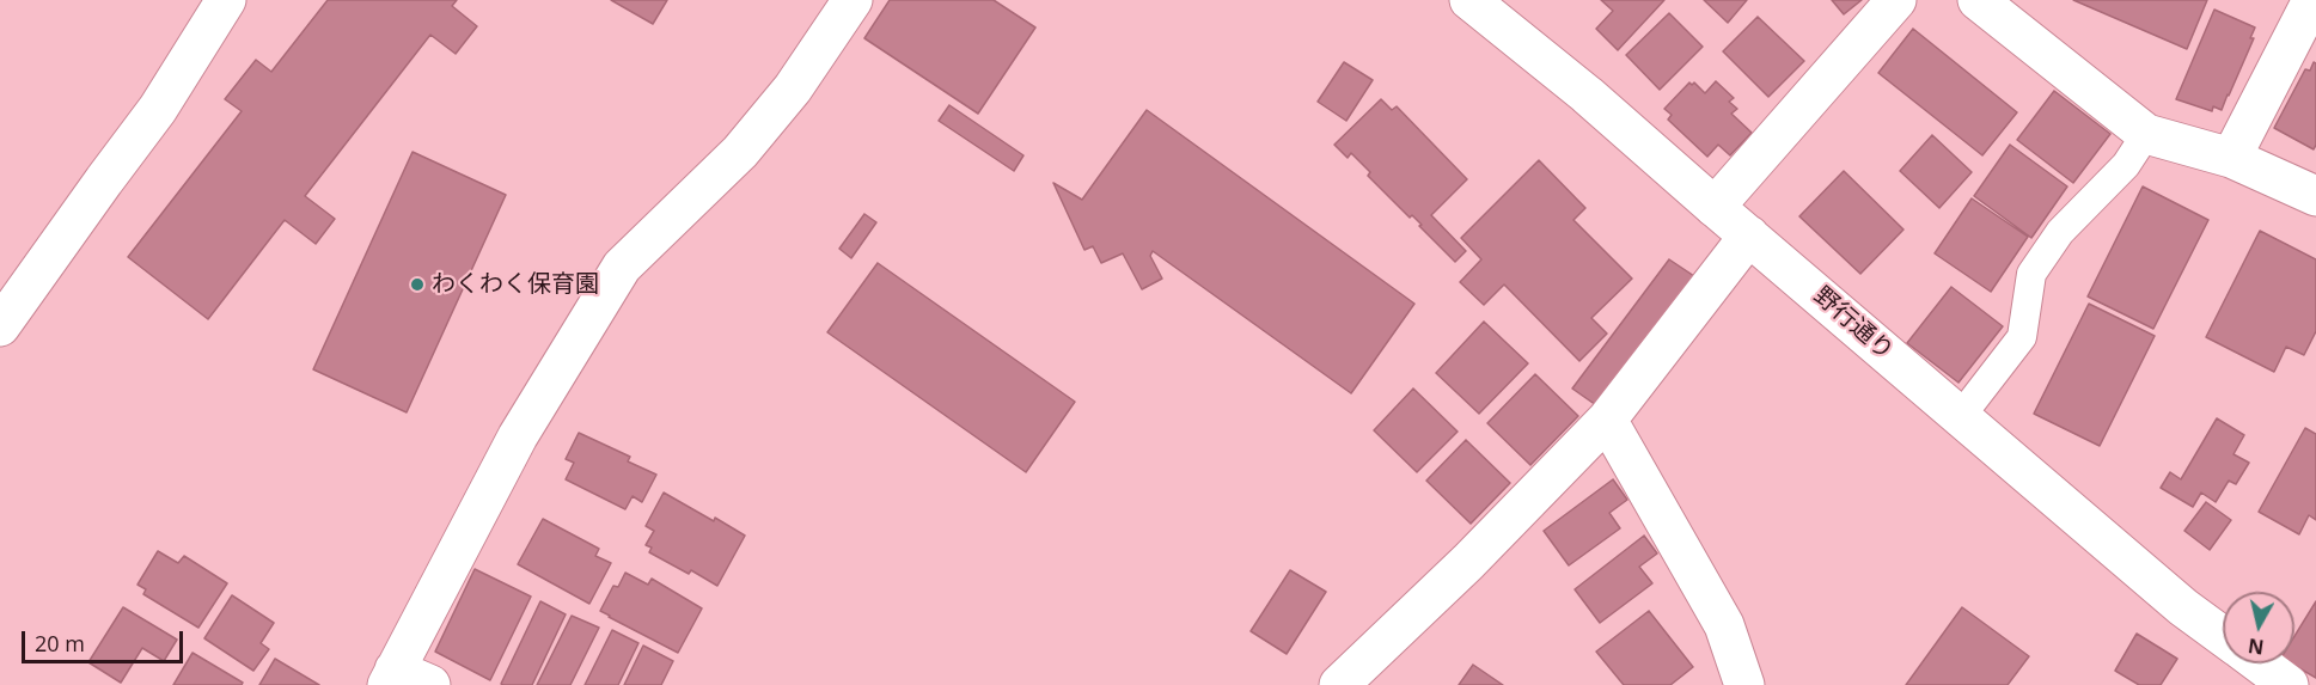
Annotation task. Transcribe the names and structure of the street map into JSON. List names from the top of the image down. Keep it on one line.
{"streets":{"street":["野行通り"]},"places":["わくわく保育園"],"scale_bar":"20 m","north":"bottom"}
